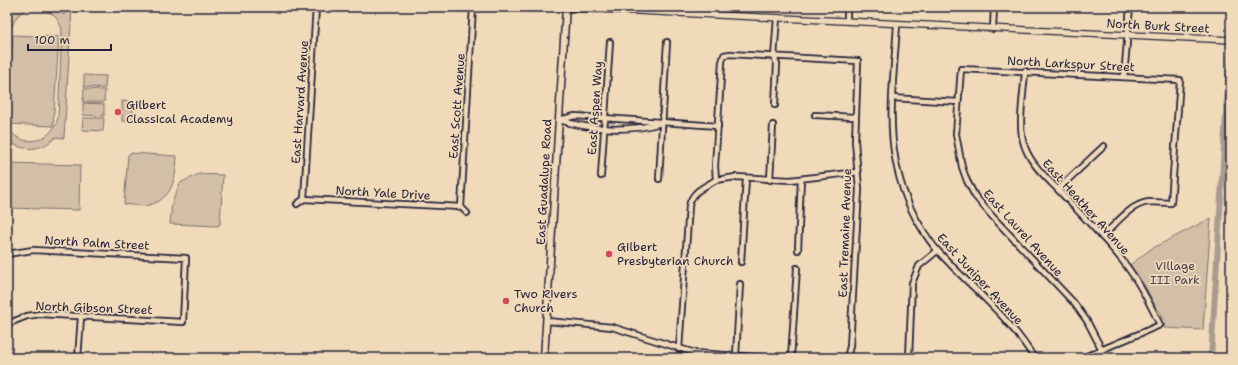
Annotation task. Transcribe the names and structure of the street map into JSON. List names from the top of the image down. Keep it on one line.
{"streets":{"main road":["East Guadalupe Road"],"street":["North Burk Street","North Larkspur Street","East Harvard Avenue","East Scott Avenue","East Aspen Way","North Yale Drive","East Heather Avenue","East Tremaine Avenue","East Laurel Avenue","North Palm Street","East Juniper Avenue","North Gibson Street"]},"crossings":[["North Burk Street","East Guadalupe Road"],["North Burk Street","East Juniper Avenue"],["North Larkspur Street","East Heather Avenue"],["North Larkspur Street","East Laurel Avenue"],["East Harvard Avenue","North Yale Drive"],["East Scott Avenue","North Yale Drive"],["East Heather Avenue","East Laurel Avenue"],["North Palm Street","North Gibson Street"]],"parks":["Village III Park"],"places":["Gilbert Classical Academy","Gilbert Presbyterian Church","Two Rivers Church"],"scale_bar":"100 m"}
